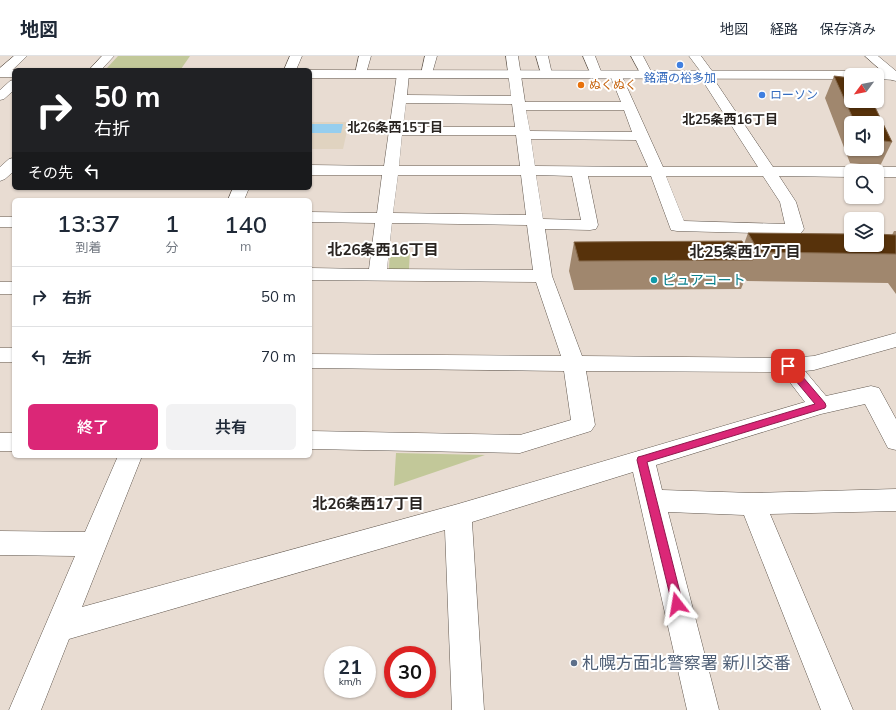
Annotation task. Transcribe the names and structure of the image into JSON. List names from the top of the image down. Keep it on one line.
{"districts":["北25条西16丁目","北26条西15丁目","北26条西16丁目","北25条西17丁目","北26条西17丁目"],"places":["銘酒の裕多加","ぬくぬく","ローソン","ピュアコート","札幌方面北警察署 新川交番"],"north":"bottom left","page":{"header":"地図","nav":["地図","経路","保存済み"],"turn":["50 m","右折"],"then":"その先","eta":["13:37","到着","1","分","140","m"],"list":[{"name":"右折","value":"50 m"},{"name":"左折","value":"70 m"}],"buttons":["終了","共有"],"speed":"21 km/h","limit":"30"}}
